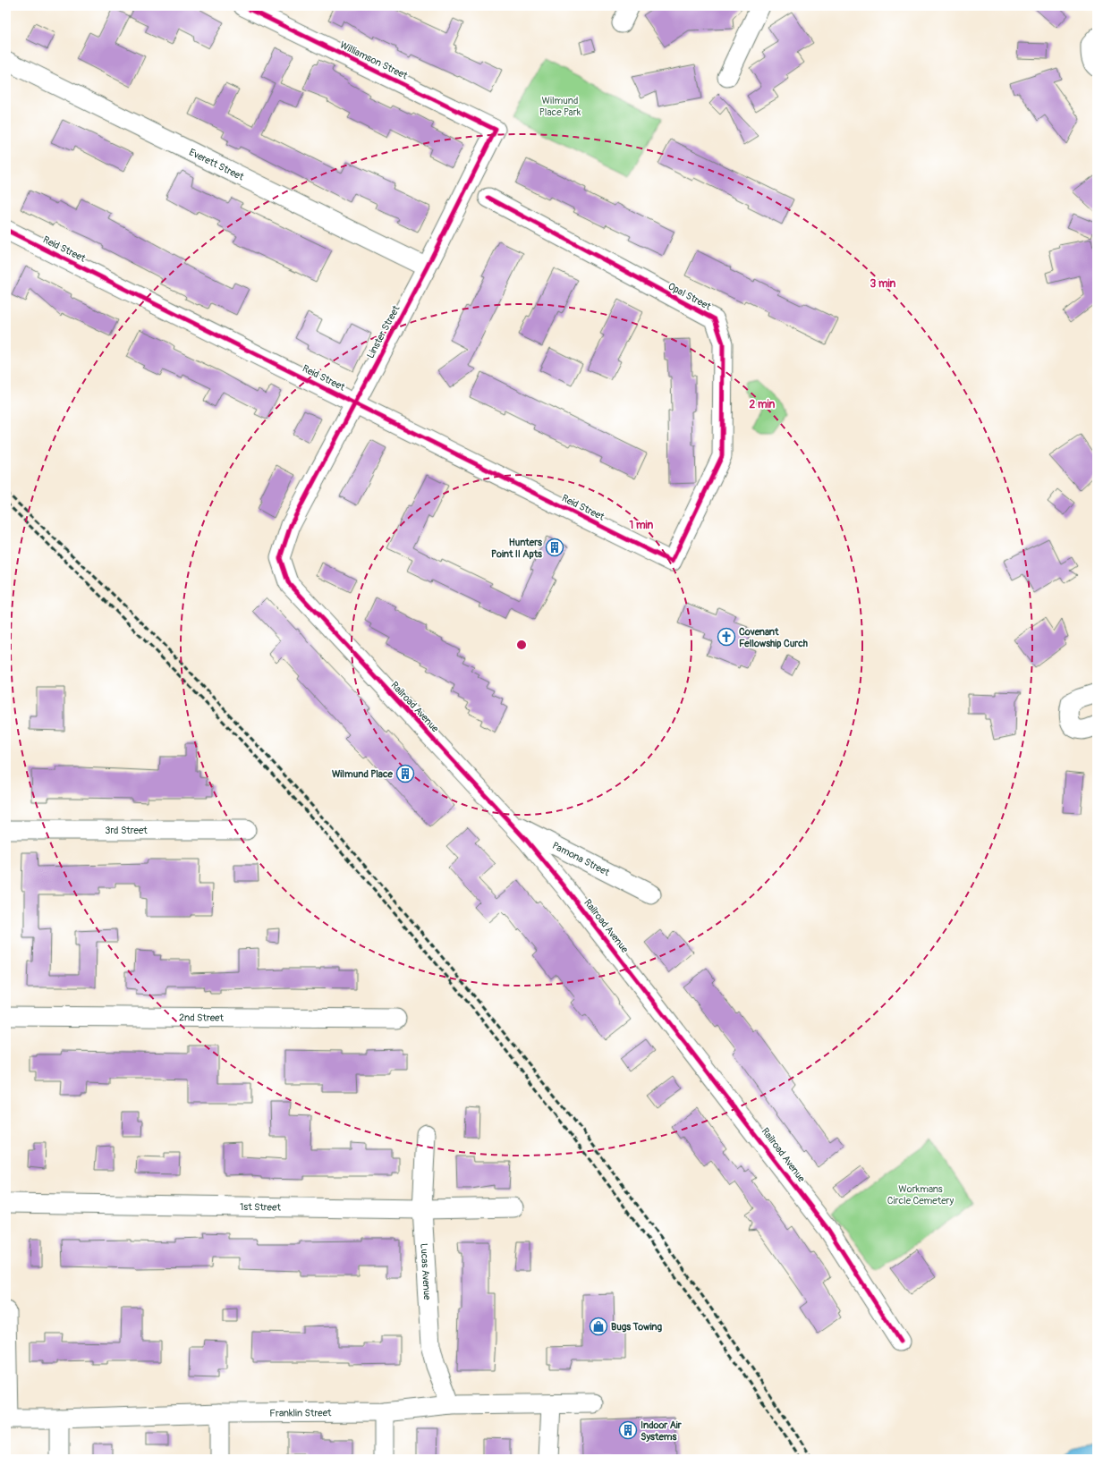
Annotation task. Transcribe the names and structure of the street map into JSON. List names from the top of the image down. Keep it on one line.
{"streets":{"street":["Williamson Street","Everett Street","Reid Street","Opal Street","Linster Street","Railroad Avenue","3rd Street","Pamona Street","2nd Street","1st Street","Lucas Avenue","Franklin Street"]},"crossings":[["Williamson Street","Linster Street"],["Everett Street","Linster Street"],["Reid Street","Opal Street"],["Reid Street","Linster Street"],["Linster Street","Railroad Avenue"],["Railroad Avenue","Pamona Street"],["1st Street","Lucas Avenue"],["Lucas Avenue","Franklin Street"]],"parks":["Wilmund Place Park","Workmans Circle Cemetery"],"places":{"building":["Hunters Point II Apts","Wilmund Place","Indoor Air Systems"],"church":["Covenant Fellowship Curch"],"shop":["Bugs Towing"]},"rings":["3 min","2 min","1 min"]}
